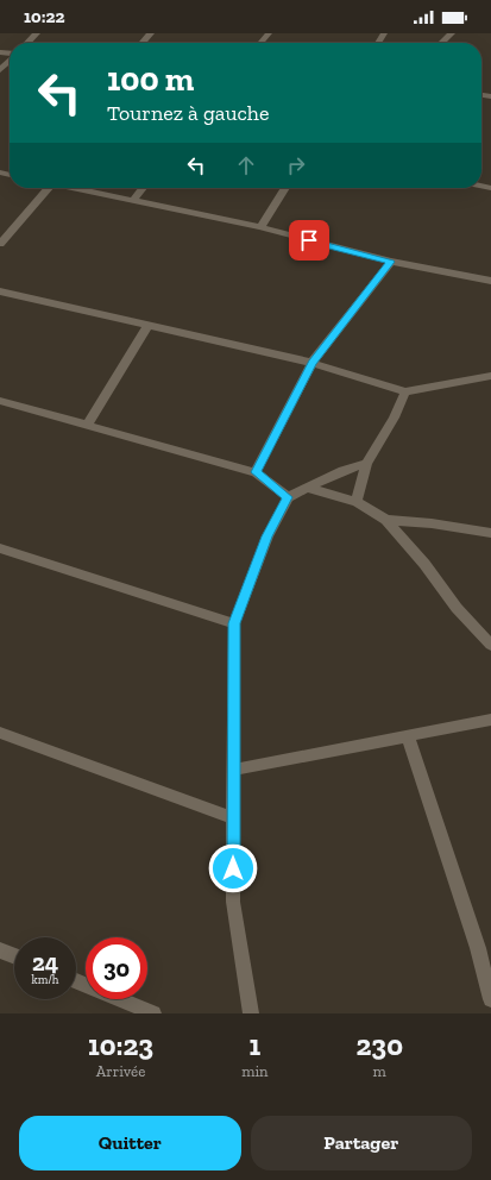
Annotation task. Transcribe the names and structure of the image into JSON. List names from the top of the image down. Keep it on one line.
{"page":{"status":"10:22","turn":["100 m","Tournez à gauche"],"speed":"24 km/h","limit":"30","eta":["10:23","Arrivée","1","min","230","m"],"buttons":["Quitter","Partager"]}}
